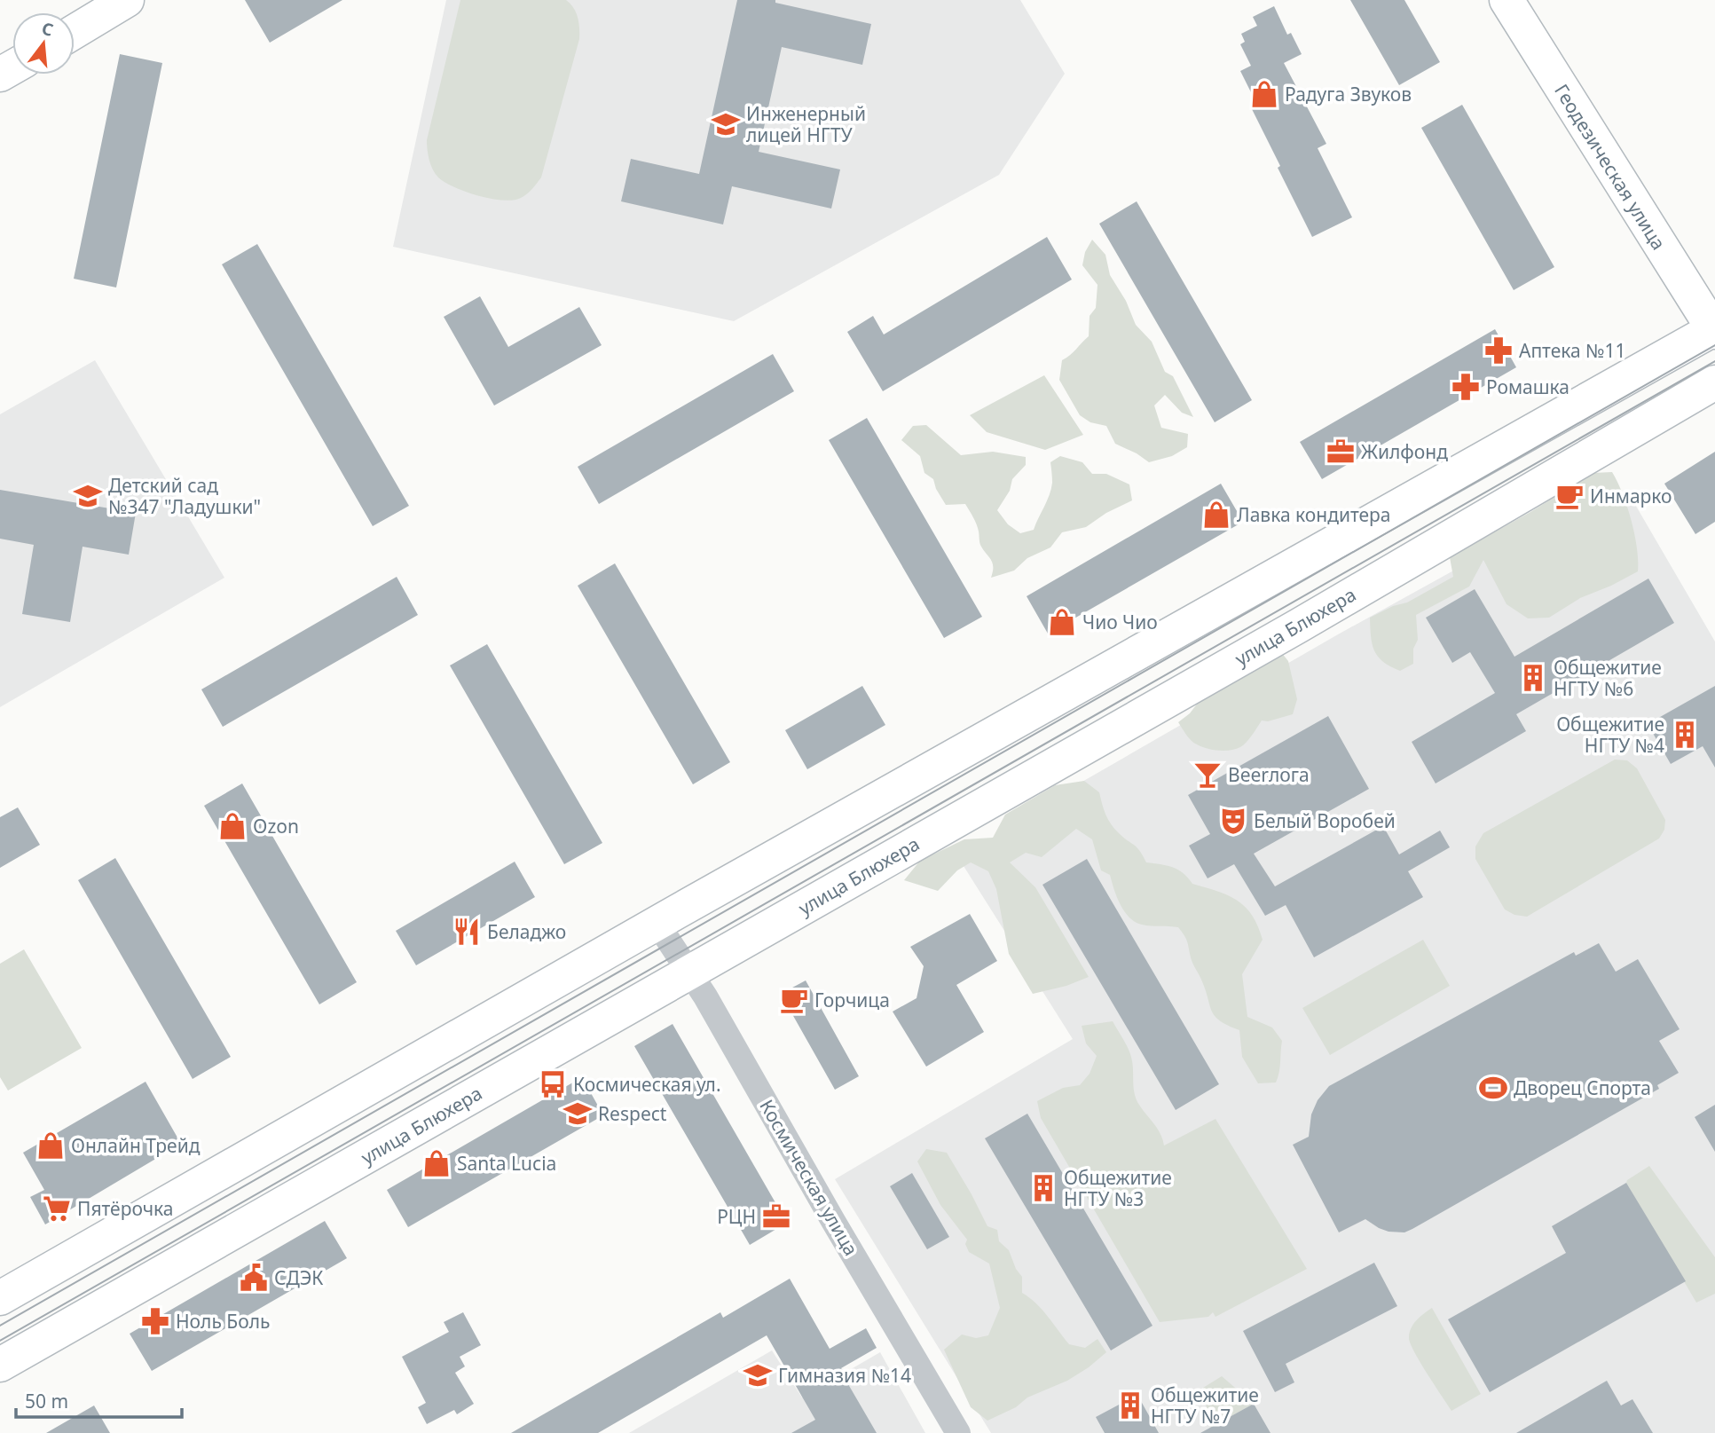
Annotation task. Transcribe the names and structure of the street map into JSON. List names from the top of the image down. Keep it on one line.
{"streets":{"street":["Геодезическая улица","улица Блюхера","Космическая улица"]},"crossings":[["улица Блюхера","Космическая улица"]],"places":{"shop":["Радуга Звуков","Лавка кондитера","Чио Чио","Ozon","Онлайн Трейд","Santa Lucia"],"school or university":["Инженерный лицей НГТУ","Детский сад №347 \"Ладушки\"","Respect","Гимназия №14"],"pharmacy":["Аптека №11","Ромашка","Ноль Боль"],"office":["Жилфонд","РЦН"],"cafe":["Инмарко","Горчица"],"building":["Общежитие НГТУ №6","Общежитие НГТУ №4","Общежитие НГТУ №3","Общежитие НГТУ №7"],"bar":["Beerлога"],"theatre":["Белый Воробей"],"restaurant":["Беладжо"],"bus stop":["Космическая ул."],"sports":["Дворец Спорта"],"supermarket":["Пятёрочка"],"public building":["СДЭК"]},"scale_bar":"50 m","north":"top"}
